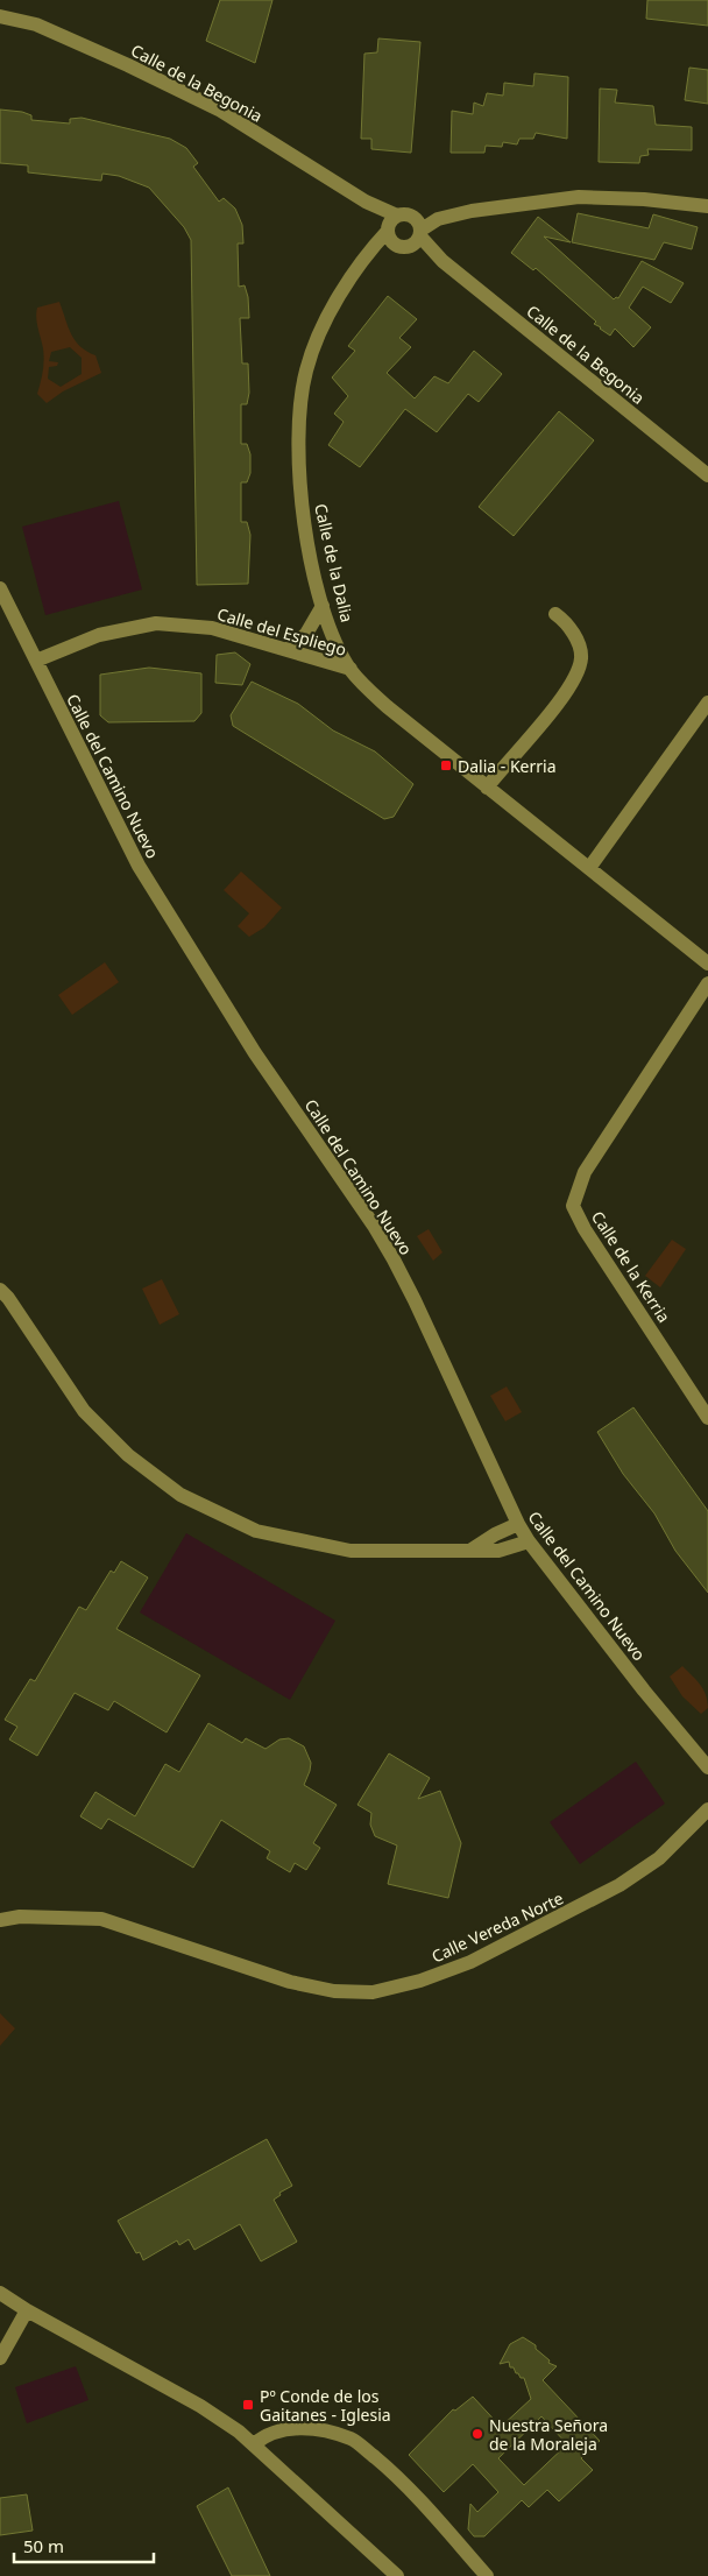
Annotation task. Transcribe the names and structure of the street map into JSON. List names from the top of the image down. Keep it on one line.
{"streets":{"street":["Calle de la Begonia","Calle de la Dalia","Calle del Espliego","Calle del Camino Nuevo","Calle de la Kerria","Calle Vereda Norte"]},"crossings":[["Calle de la Begonia","Calle de la Dalia"],["Calle de la Dalia","Calle del Espliego"],["Calle del Espliego","Calle del Camino Nuevo"]],"places":{"transit":["Dalia - Kerria","Pº Conde de los Gaitanes - Iglesia"],"other":["Nuestra Señora de la Moraleja"]},"scale_bar":"50 m"}
